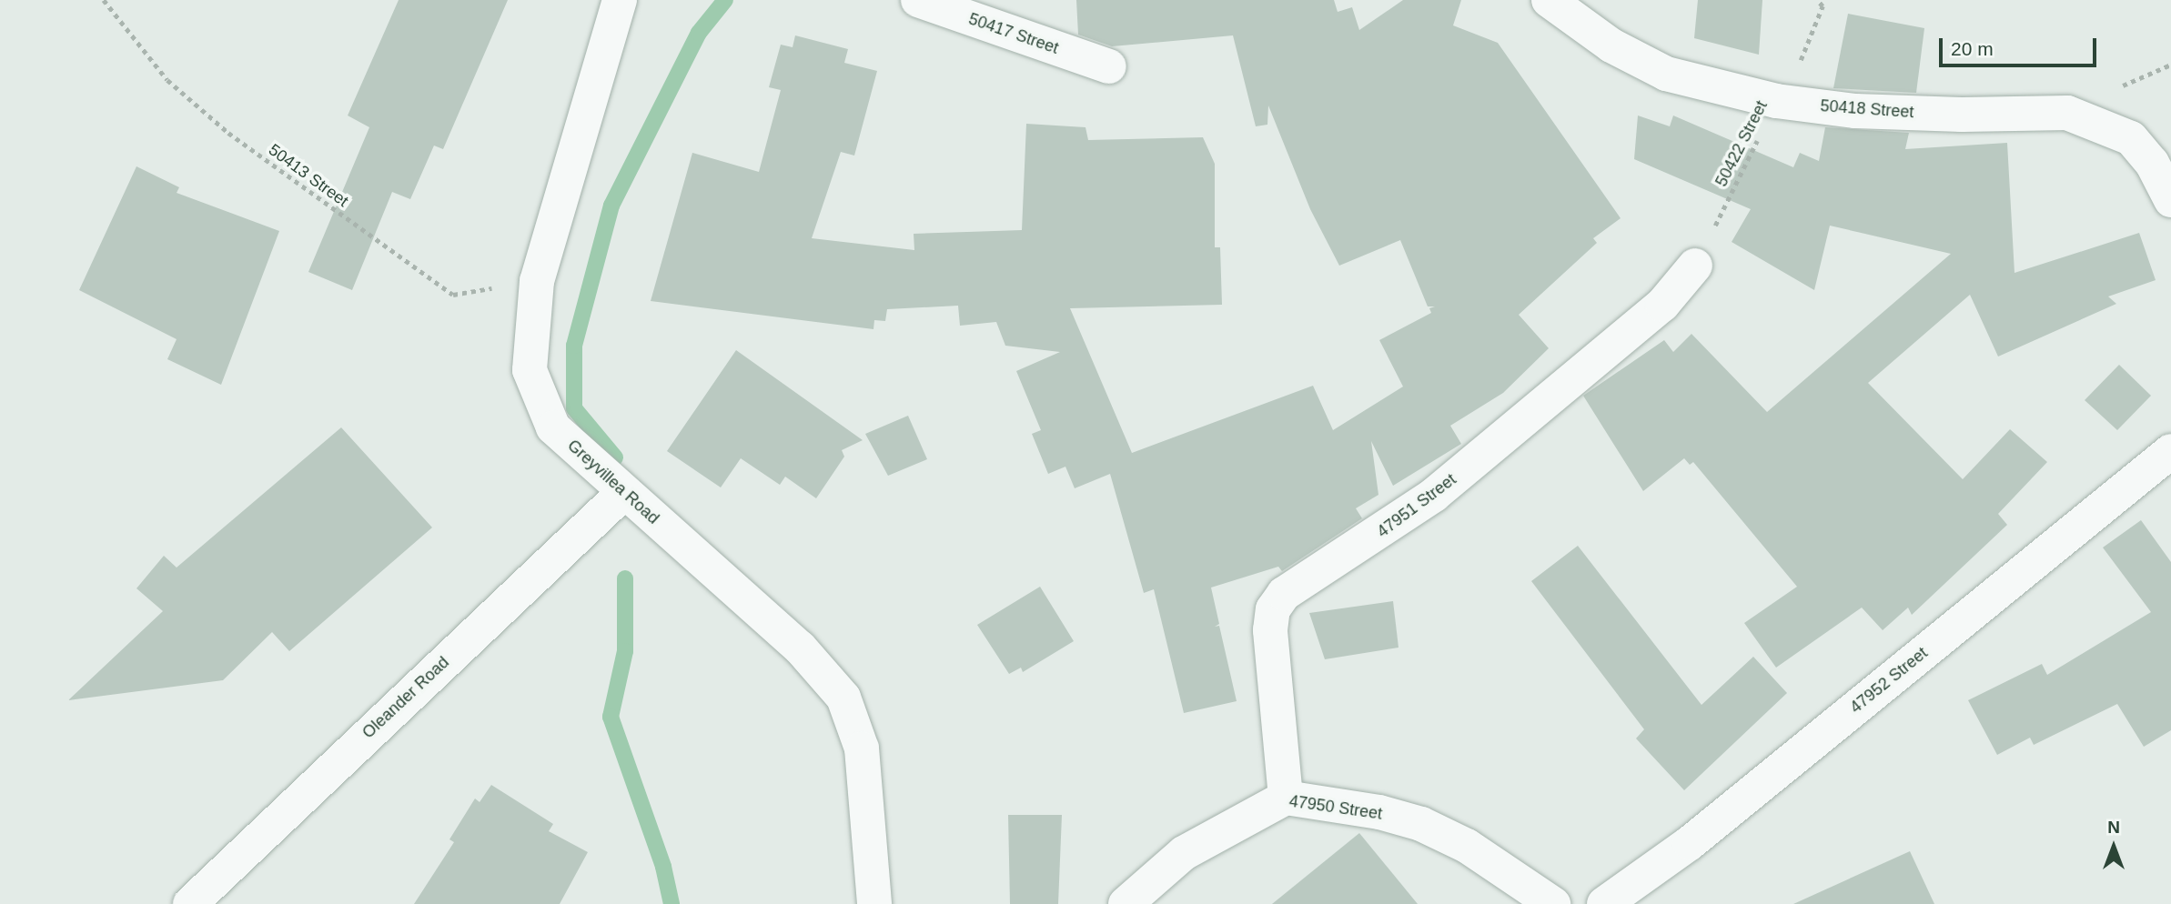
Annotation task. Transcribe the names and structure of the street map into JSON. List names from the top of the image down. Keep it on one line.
{"streets":{"street":["50417 Street","50418 Street","Greyvillea Road","47951 Street","47952 Street","Oleander Road","47950 Street"],"path":["50422 Street","50413 Street"]},"crossings":[["50418 Street","50422 Street"],["50422 Street","47951 Street"],["50413 Street","Greyvillea Road"],["Greyvillea Road","Oleander Road"],["47951 Street","47950 Street"]],"scale_bar":"20 m","north":"top"}
